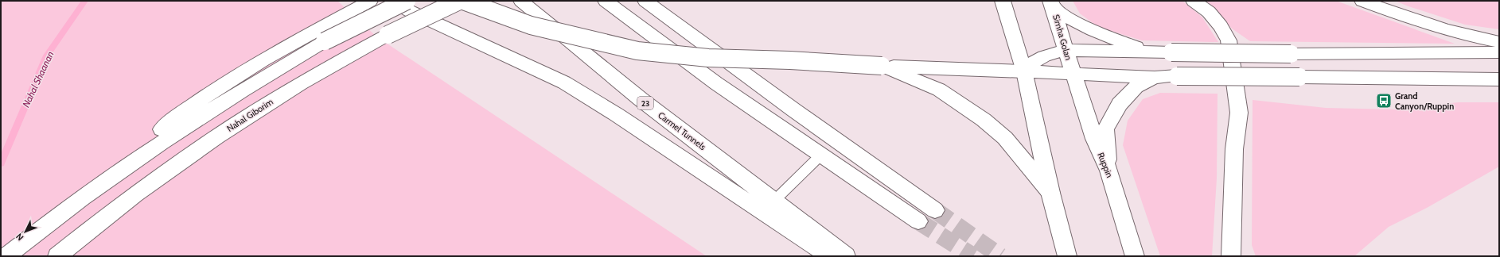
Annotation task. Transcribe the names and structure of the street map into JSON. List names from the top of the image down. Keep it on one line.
{"streets":{"main road":["Simha Golan","23","Nahal Giborim","Carmel Tunnels","Ruppin"]},"crossings":[["Simha Golan","Ruppin"]],"water":["Nahal Shaanan"],"places":{"bus stop":["Grand Canyon/Ruppin"]},"north":"bottom left"}
